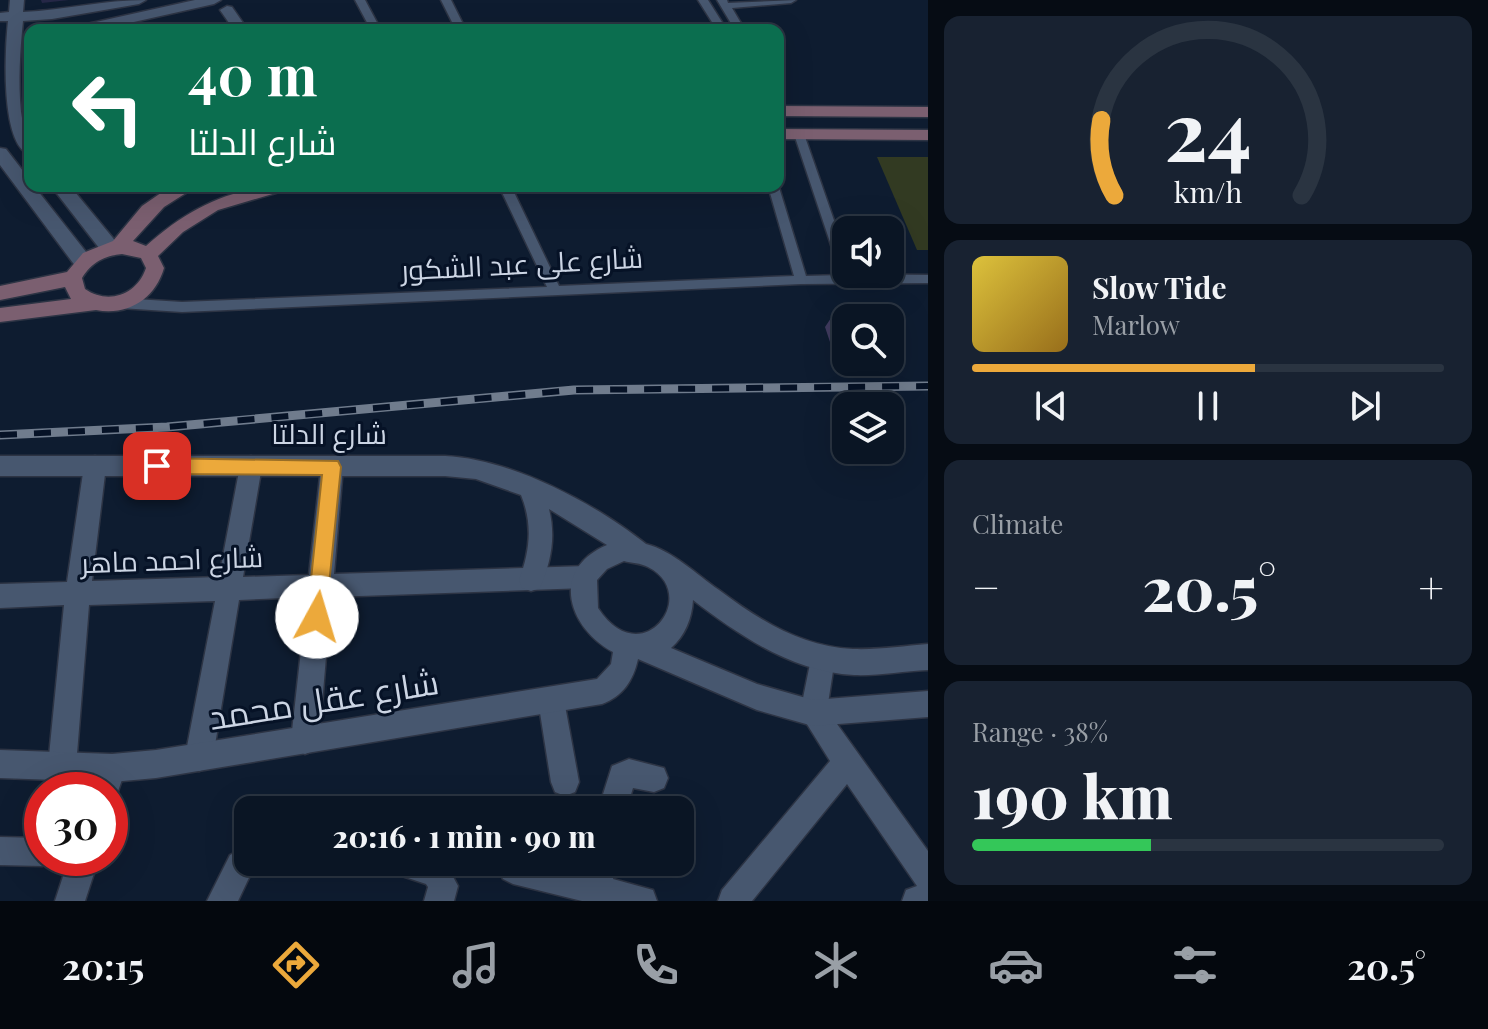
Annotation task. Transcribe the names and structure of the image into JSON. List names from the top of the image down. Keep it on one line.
{"streets":{"street":["شارع الدلتا","شارع احمد ماهر","شارع عقل محمد"],"lane":["شارع على عبد الشكور"]},"crossings":[["شارع الدلتا","شارع احمد ماهر"],["شارع الدلتا","شارع عقل محمد"],["شارع احمد ماهر","شارع عقل محمد"]],"page":{"turn":["40 m","شارع الدلتا"],"song":["Slow Tide","Marlow"],"tile":["Climate",["Range · 38%","190 km"]],"heat":["−","20.5°","+"],"limit":"30","trip":"20:16 · 1 min · 90 m","tabs":["20:15","20.5°"],"gauge":["24","km/h"]}}
